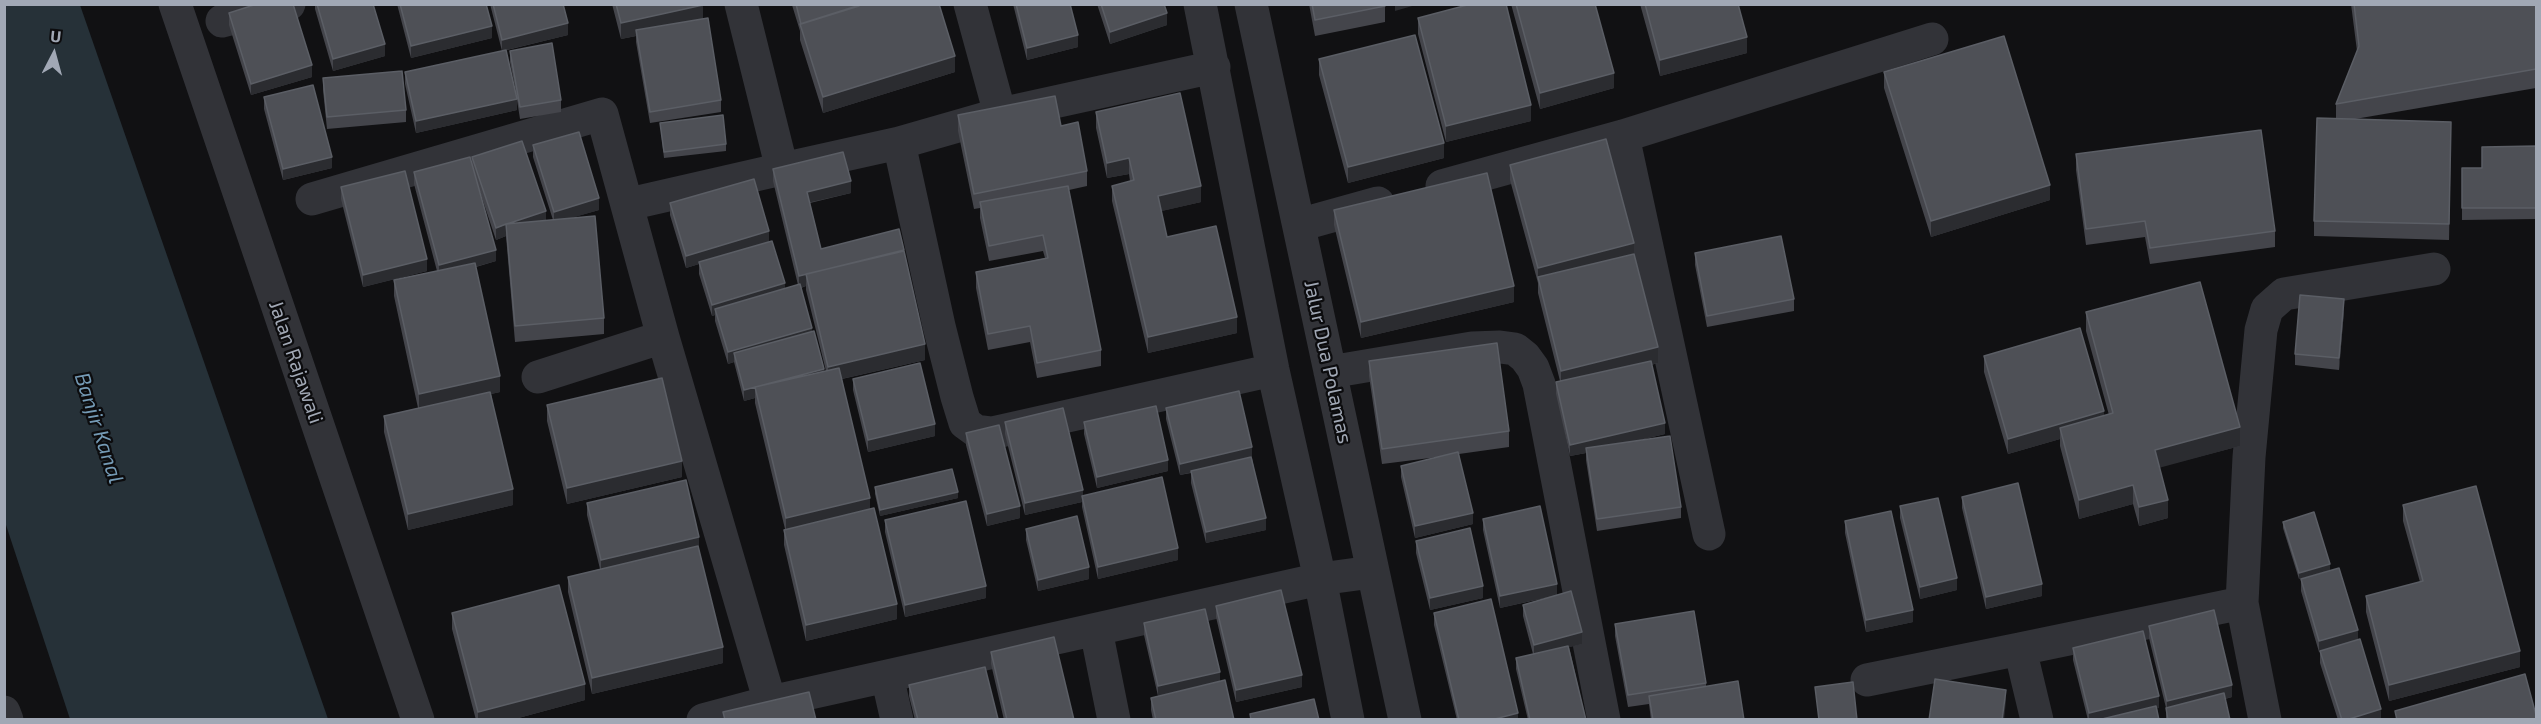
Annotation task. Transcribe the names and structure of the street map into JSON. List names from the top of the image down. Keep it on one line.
{"streets":{"street":["Jalan Rajawali","Jalur Dua Polamas"]},"water":["Banjir Kanal"],"north":"top"}
